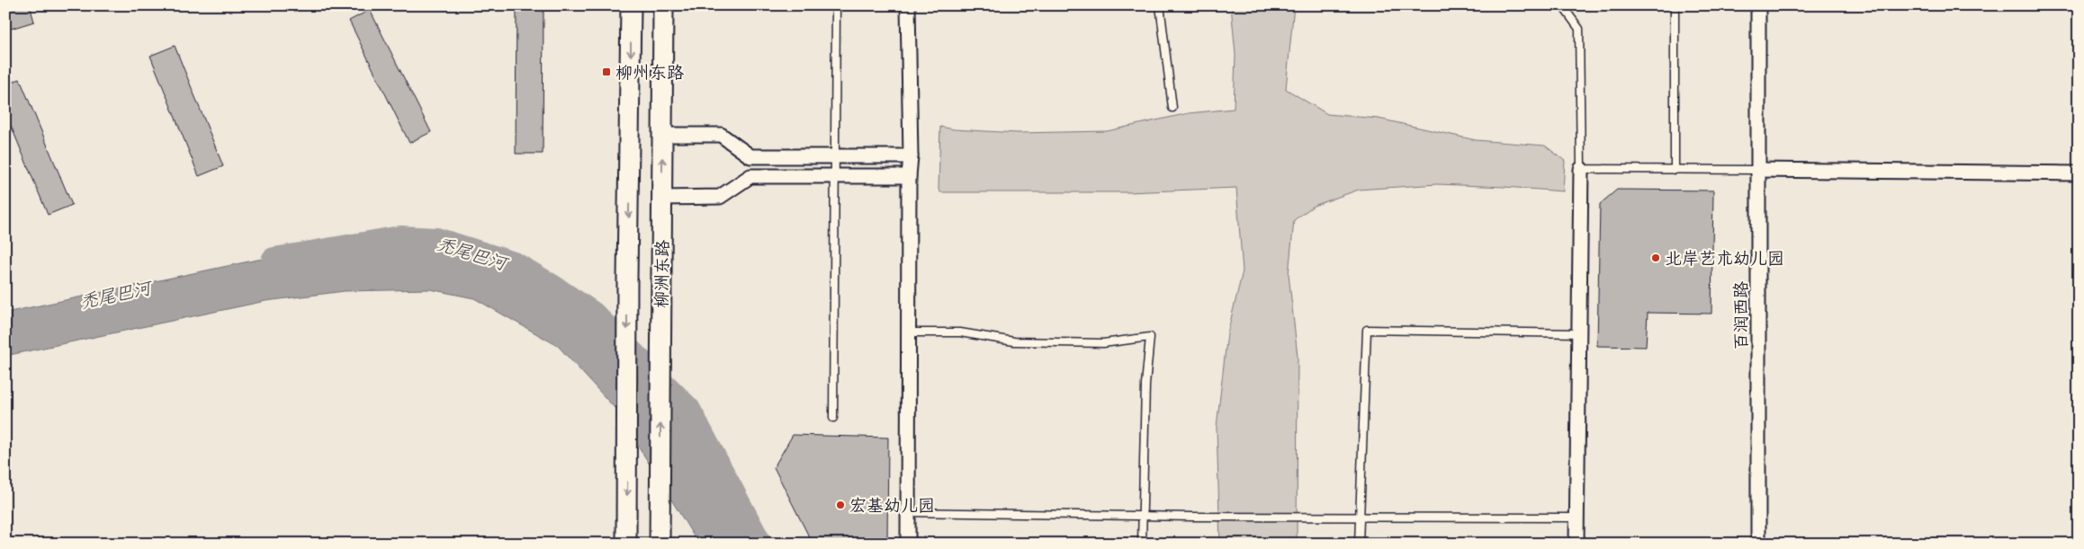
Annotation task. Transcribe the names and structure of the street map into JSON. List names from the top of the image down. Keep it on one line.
{"streets":{"main road":["柳洲东路"],"street":["百润西路"]},"water":["秃尾巴河"],"places":{"transit":["柳州东路"],"other":["北岸艺术幼儿园","宏基幼儿园"]}}
